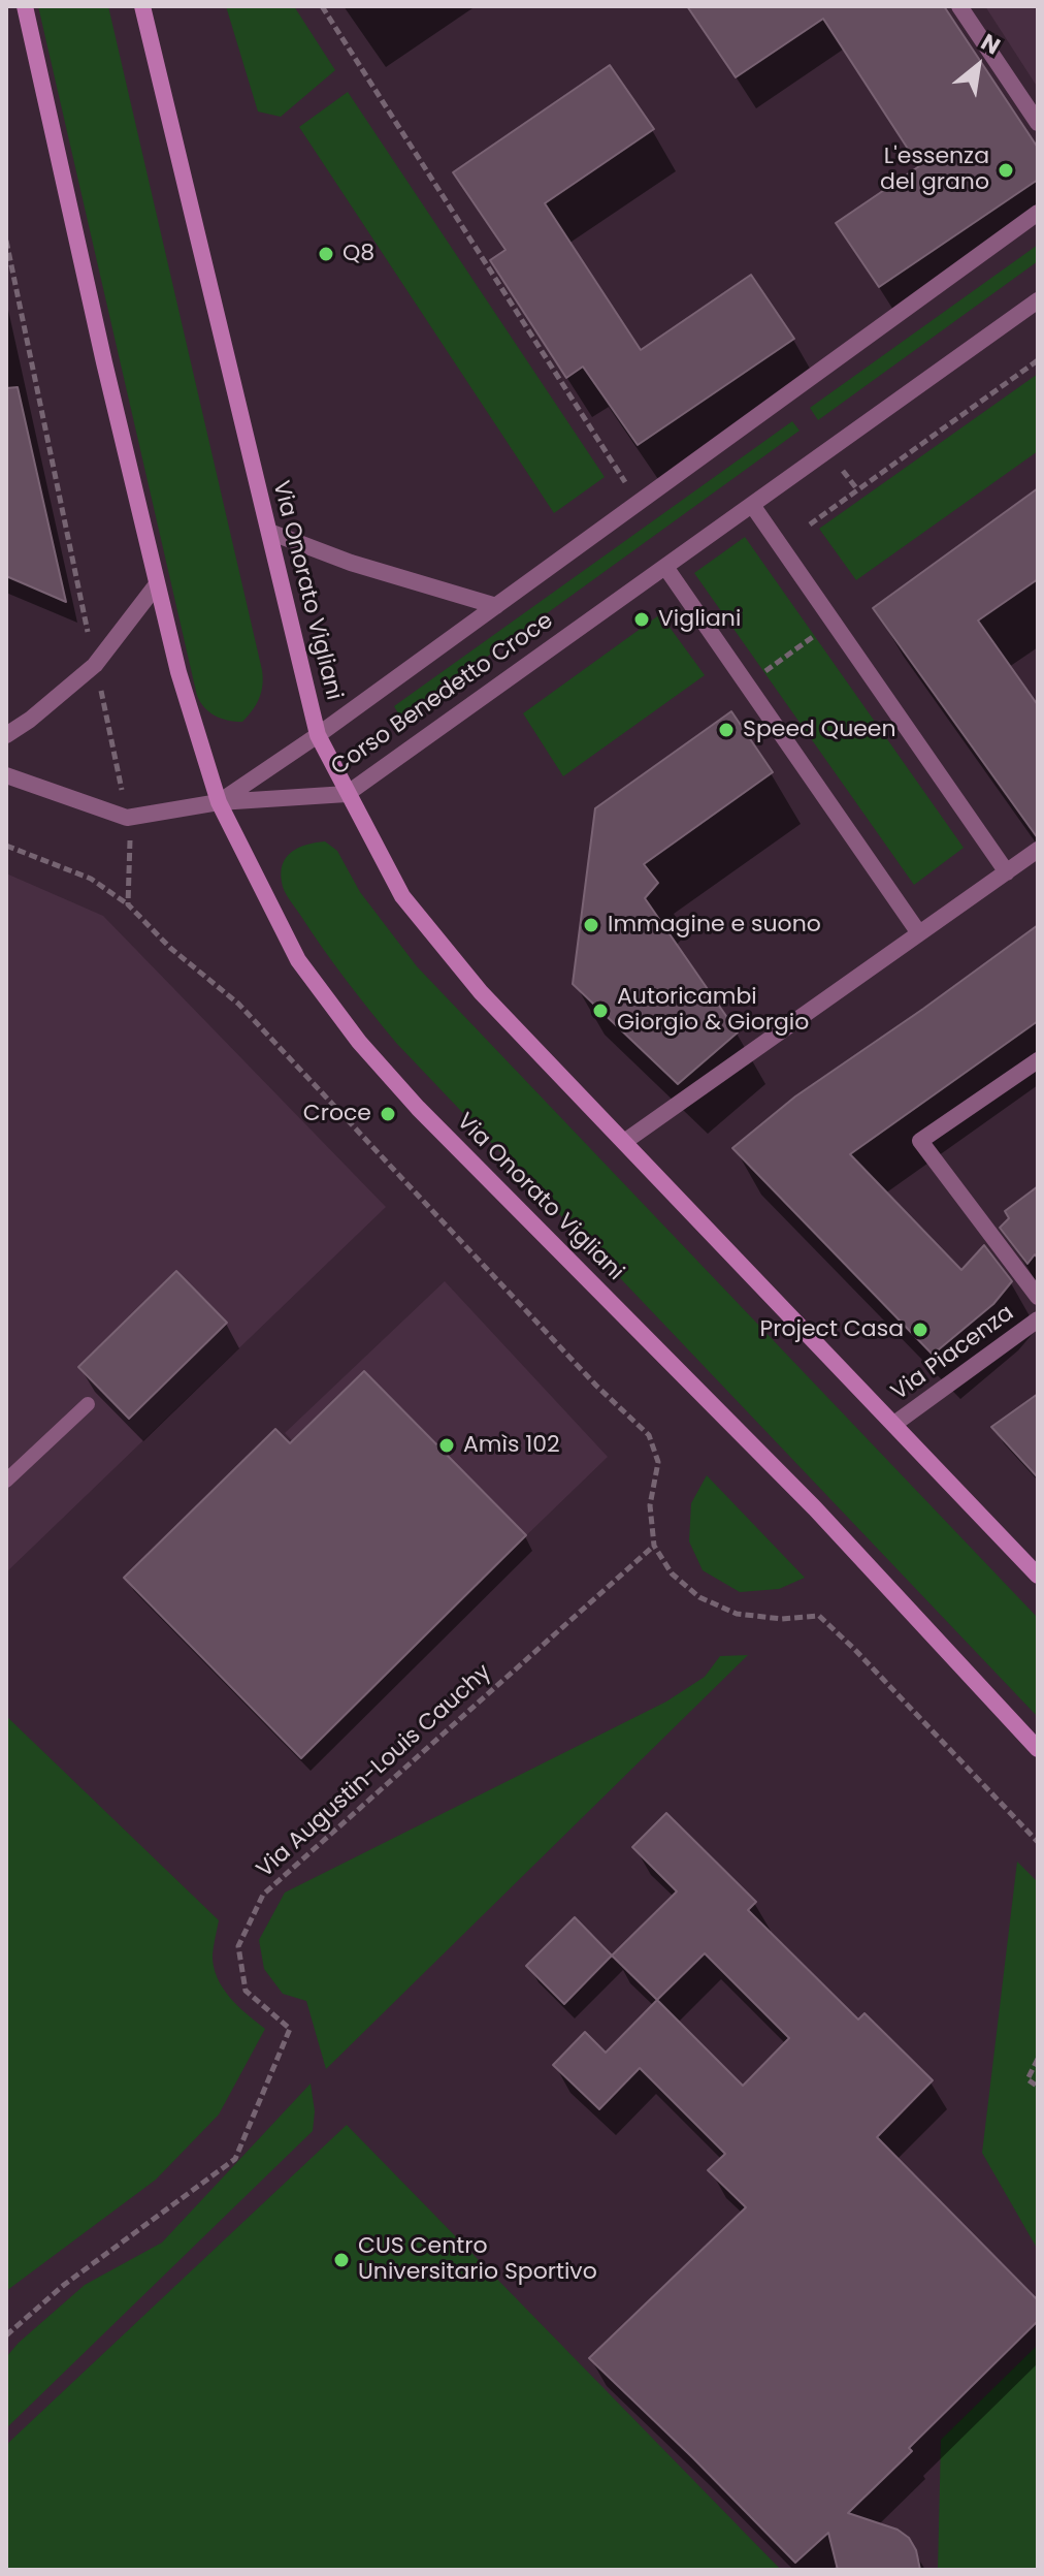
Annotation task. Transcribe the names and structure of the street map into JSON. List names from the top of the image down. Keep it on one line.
{"streets":{"main road":["Via Onorato Vigliani"],"street":["Corso Benedetto Croce","Via Piacenza"],"path":["Via Augustin-Louis Cauchy"]},"crossings":[["Via Onorato Vigliani","Corso Benedetto Croce"],["Via Onorato Vigliani","Via Piacenza"]],"places":["L'essenza del grano","Q8","Vigliani","Speed Queen","Immagine e suono","Autoricambi Giorgio & Giorgio","Croce","Project Casa","Amìs 102","CUS Centro Universitario Sportivo"],"north":"top right"}
